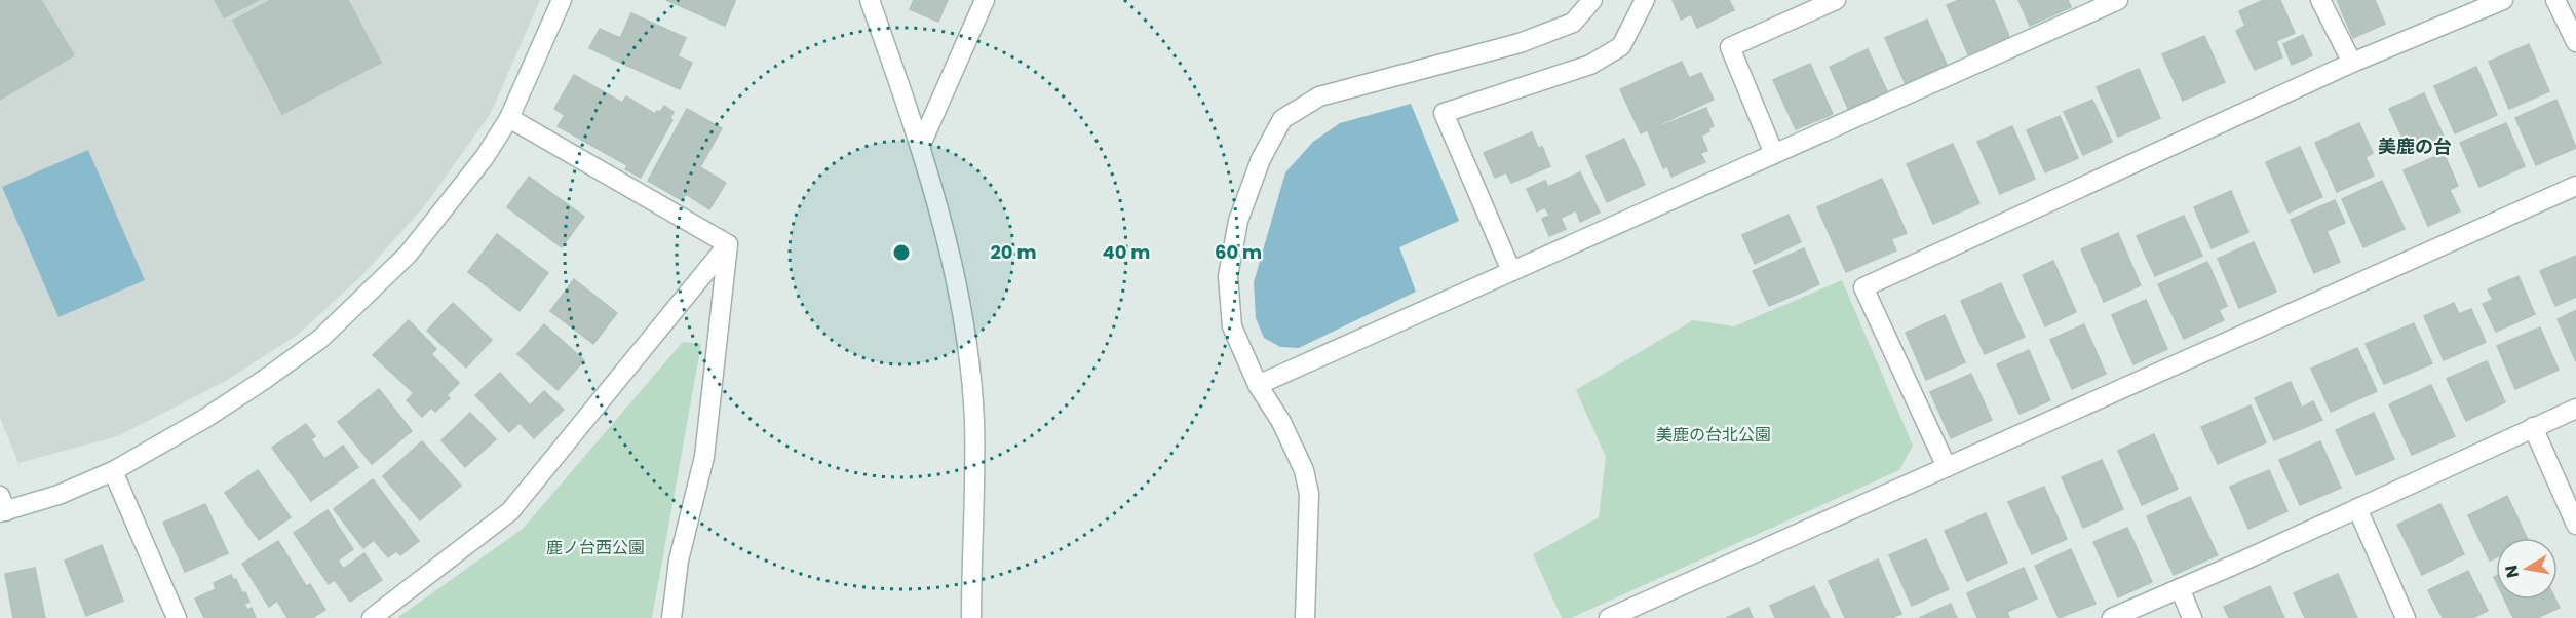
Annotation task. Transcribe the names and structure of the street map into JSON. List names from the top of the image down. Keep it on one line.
{"districts":["美鹿の台"],"parks":["美鹿の台北公園","鹿ノ台西公園"],"north":"left","rings":["20 m","40 m","60 m"]}
